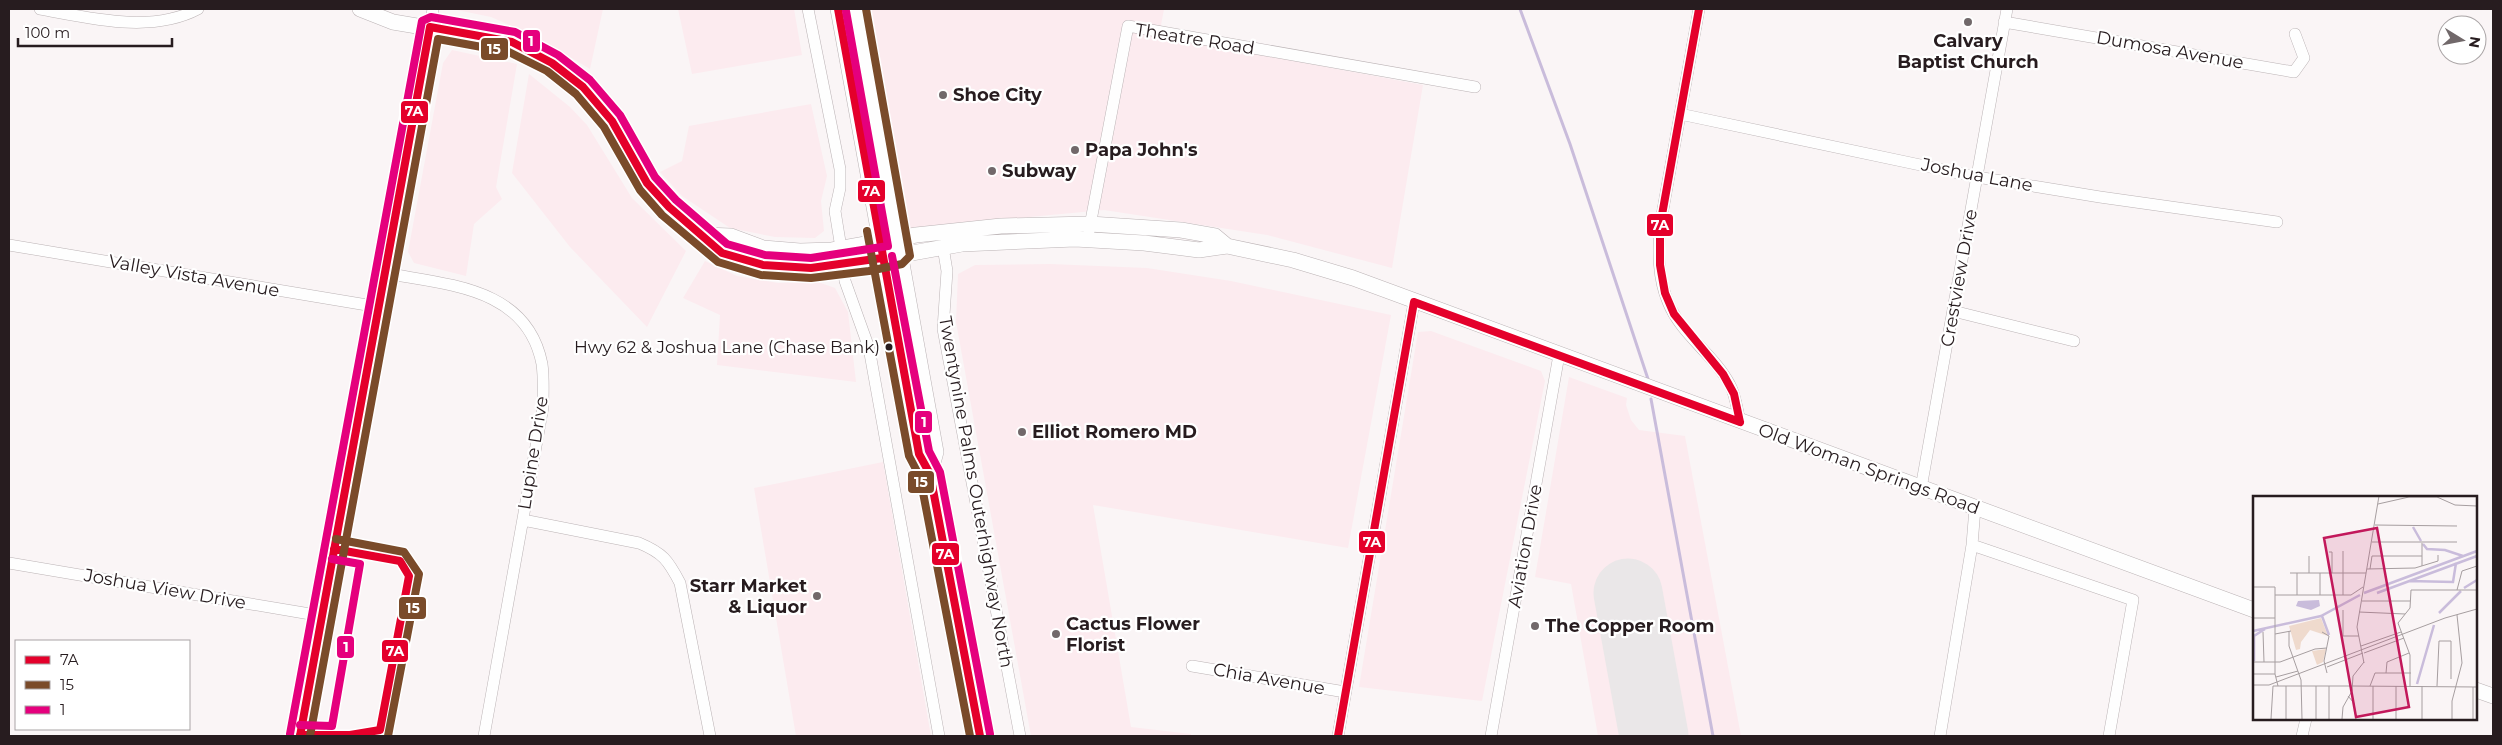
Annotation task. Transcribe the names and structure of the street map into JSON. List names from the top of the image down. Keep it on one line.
{"streets":{"main road":["Old Woman Springs Road"],"street":["Theatre Road","Dumosa Avenue","Joshua Lane","Valley Vista Avenue","Crestview Drive","Lupine Drive","Twentynine Palms Outerhighway North","Aviation Drive","Joshua View Drive","Chia Avenue"]},"crossings":[["Theatre Road","Old Woman Springs Road"],["Dumosa Avenue","Crestview Drive"],["Joshua Lane","Crestview Drive"],["Crestview Drive","Old Woman Springs Road"],["Old Woman Springs Road","Twentynine Palms Outerhighway North"],["Old Woman Springs Road","Aviation Drive"]],"places":["Calvary Baptist Church","Shoe City","Papa John's","Subway","Hwy 62 & Joshua Lane (Chase Bank)","Elliot Romero MD","Starr Market & Liquor","The Copper Room","Cactus Flower Florist"],"lines":["transit line 7A","transit line 15","transit line 1"],"legend":["7A","15","1"],"scale_bar":"100 m","north":"right"}
